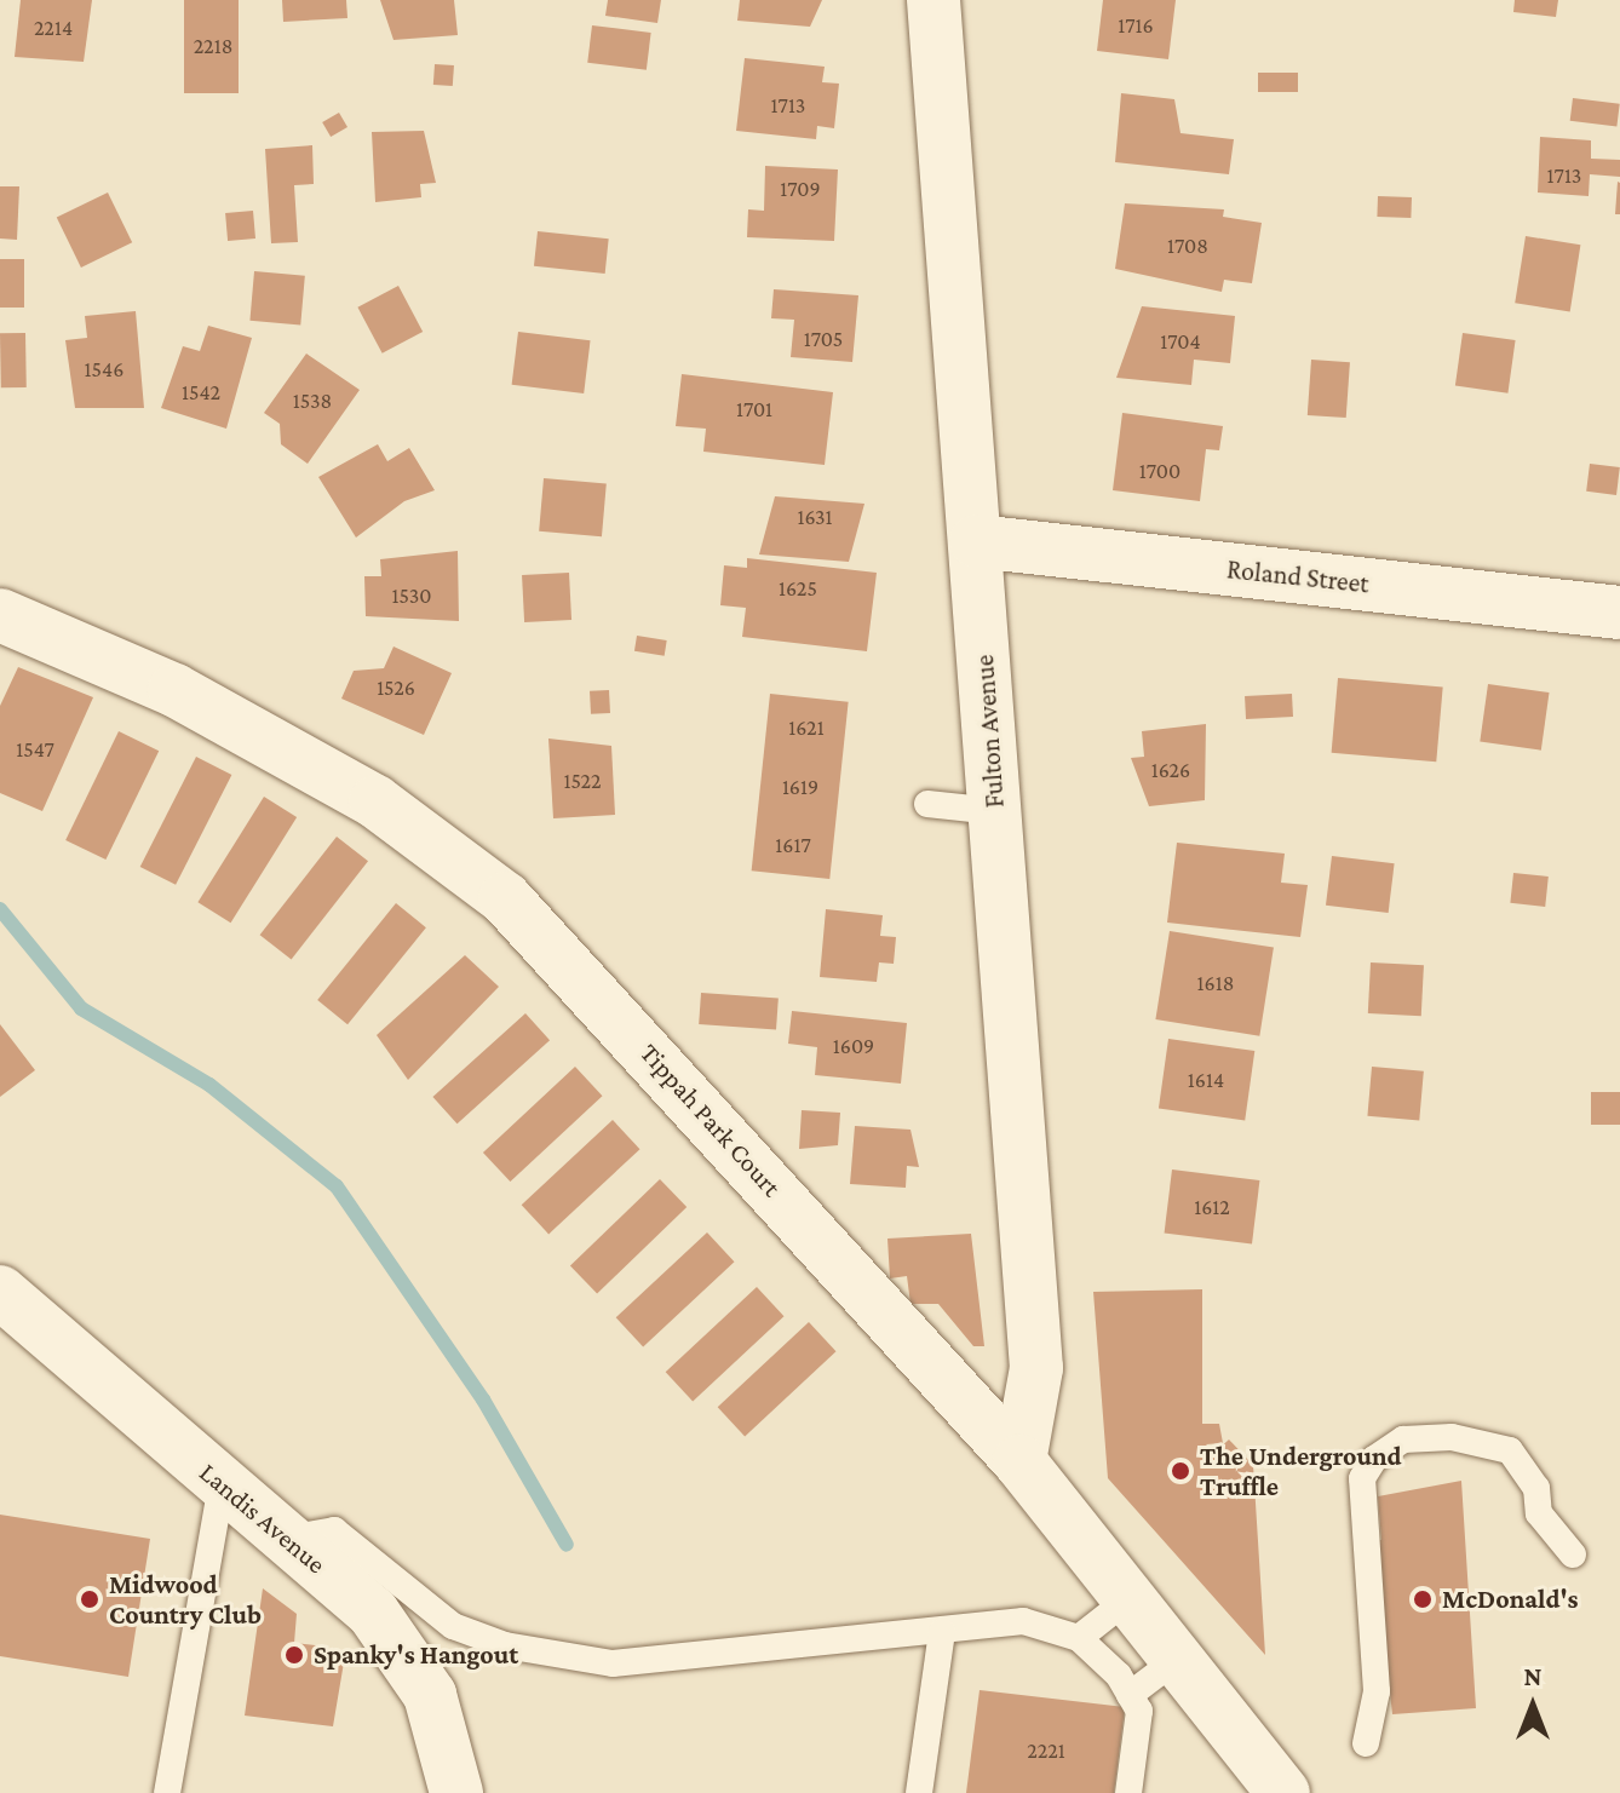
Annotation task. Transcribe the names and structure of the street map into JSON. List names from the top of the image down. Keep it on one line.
{"streets":{"street":["Roland Street","Fulton Avenue","Tippah Park Court","Landis Avenue"]},"crossings":[["Roland Street","Fulton Avenue"],["Fulton Avenue","Tippah Park Court"]],"places":["The Underground Truffle","Midwood Country Club","McDonald's","Spanky's Hangout"],"house_numbers":["1716","2214","2218","1713","1713","1709","1708","1705","1704","1546","1542","1538","1701","1700","1631","1625","1530","1526","1621","1547","1626","1522","1619","1617","1618","1609","1614","1612","2221"],"north":"top"}
